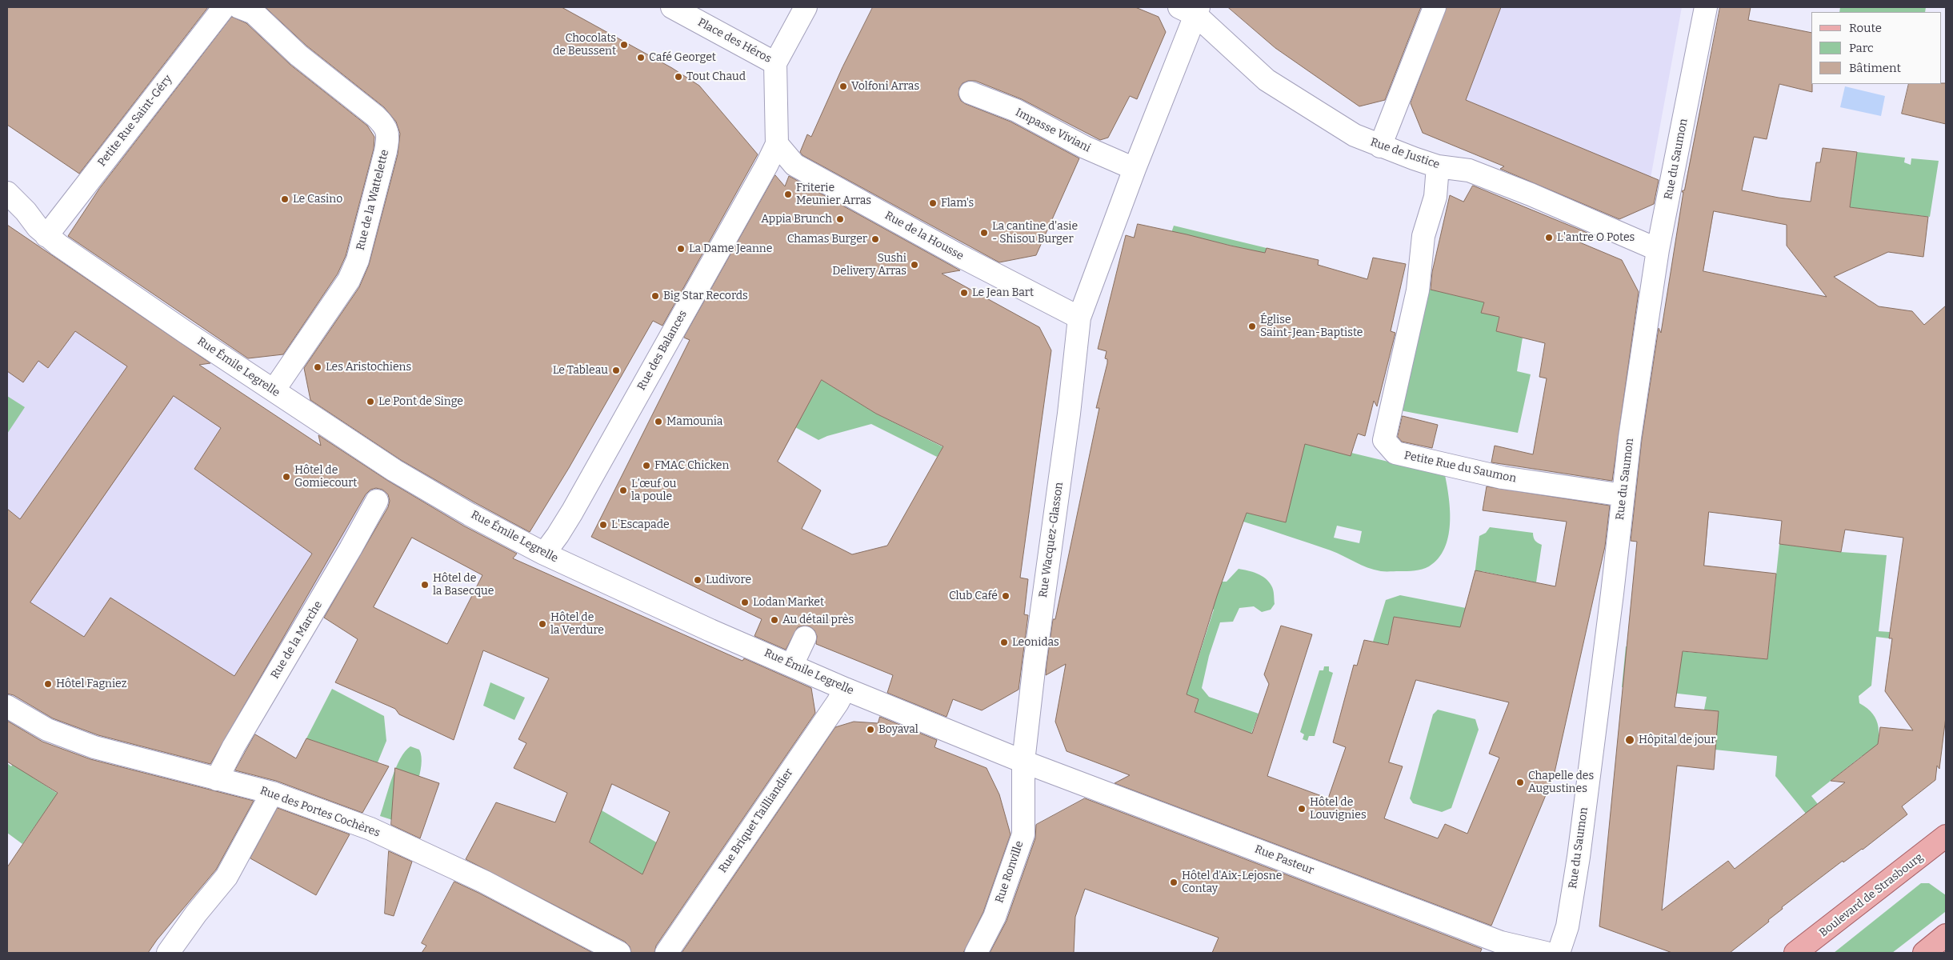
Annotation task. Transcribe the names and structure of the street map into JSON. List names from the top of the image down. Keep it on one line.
{"streets":{"main road":["Boulevard de Strasbourg"],"street":["Place des Héros","Petite Rue Saint-Géry","Impasse Viviani","Rue de Justice","Rue du Saumon","Rue de la Wattelette","Rue de la Housse","Rue des Balances","Rue Émile Legrelle","Petite Rue du Saumon","Rue Wacquez-Glasson","Rue de la Marche","Rue des Portes Cochères","Rue Briquet Tailliandier","Rue Pasteur","Rue Ronville"]},"crossings":[["Place des Héros","Rue de la Housse"],["Place des Héros","Rue des Balances"],["Petite Rue Saint-Géry","Rue Émile Legrelle"],["Impasse Viviani","Rue Wacquez-Glasson"],["Rue de Justice","Rue du Saumon"],["Rue de Justice","Petite Rue du Saumon"],["Rue de Justice","Rue Wacquez-Glasson"],["Rue du Saumon","Petite Rue du Saumon"],["Rue de la Wattelette","Rue Émile Legrelle"],["Rue de la Housse","Rue des Balances"],["Rue de la Housse","Rue Wacquez-Glasson"],["Rue des Balances","Rue Émile Legrelle"],["Rue Émile Legrelle","Rue Wacquez-Glasson"],["Rue Émile Legrelle","Rue Briquet Tailliandier"],["Rue Émile Legrelle","Rue Pasteur"],["Rue Émile Legrelle","Rue Ronville"],["Rue Wacquez-Glasson","Rue Pasteur"],["Rue Wacquez-Glasson","Rue Ronville"],["Rue de la Marche","Rue des Portes Cochères"],["Rue Pasteur","Rue Ronville"]],"places":["Chocolats de Beussent","Café Georget","Tout Chaud","Volfoni Arras","Friterie Meunier Arras","Le Casino","Flam's","Appia Brunch","La cantine d'asie - Shisou Burger","L'antre O Potes","Chamas Burger","La Dame Jeanne","Sushi Delivery Arras","Le Jean Bart","Big Star Records","Église Saint-Jean-Baptiste","Les Aristochiens","Le Tableau","Le Pont de Singe","Mamounia","FMAC Chicken","Hôtel de Gomiecourt","L’œuf ou la poule","L'Escapade","Ludivore","Hôtel de la Basecque","Club Café","Lodan Market","Au détail près","Hôtel de la Verdure","Leonidas","Hôtel Fagniez","Boyaval","Hôpital de jour","Chapelle des Augustines","Hôtel de Louvignies","Hôtel d'Aix-Lejosne Contay"],"legend":["Route","Parc","Bâtiment"]}
